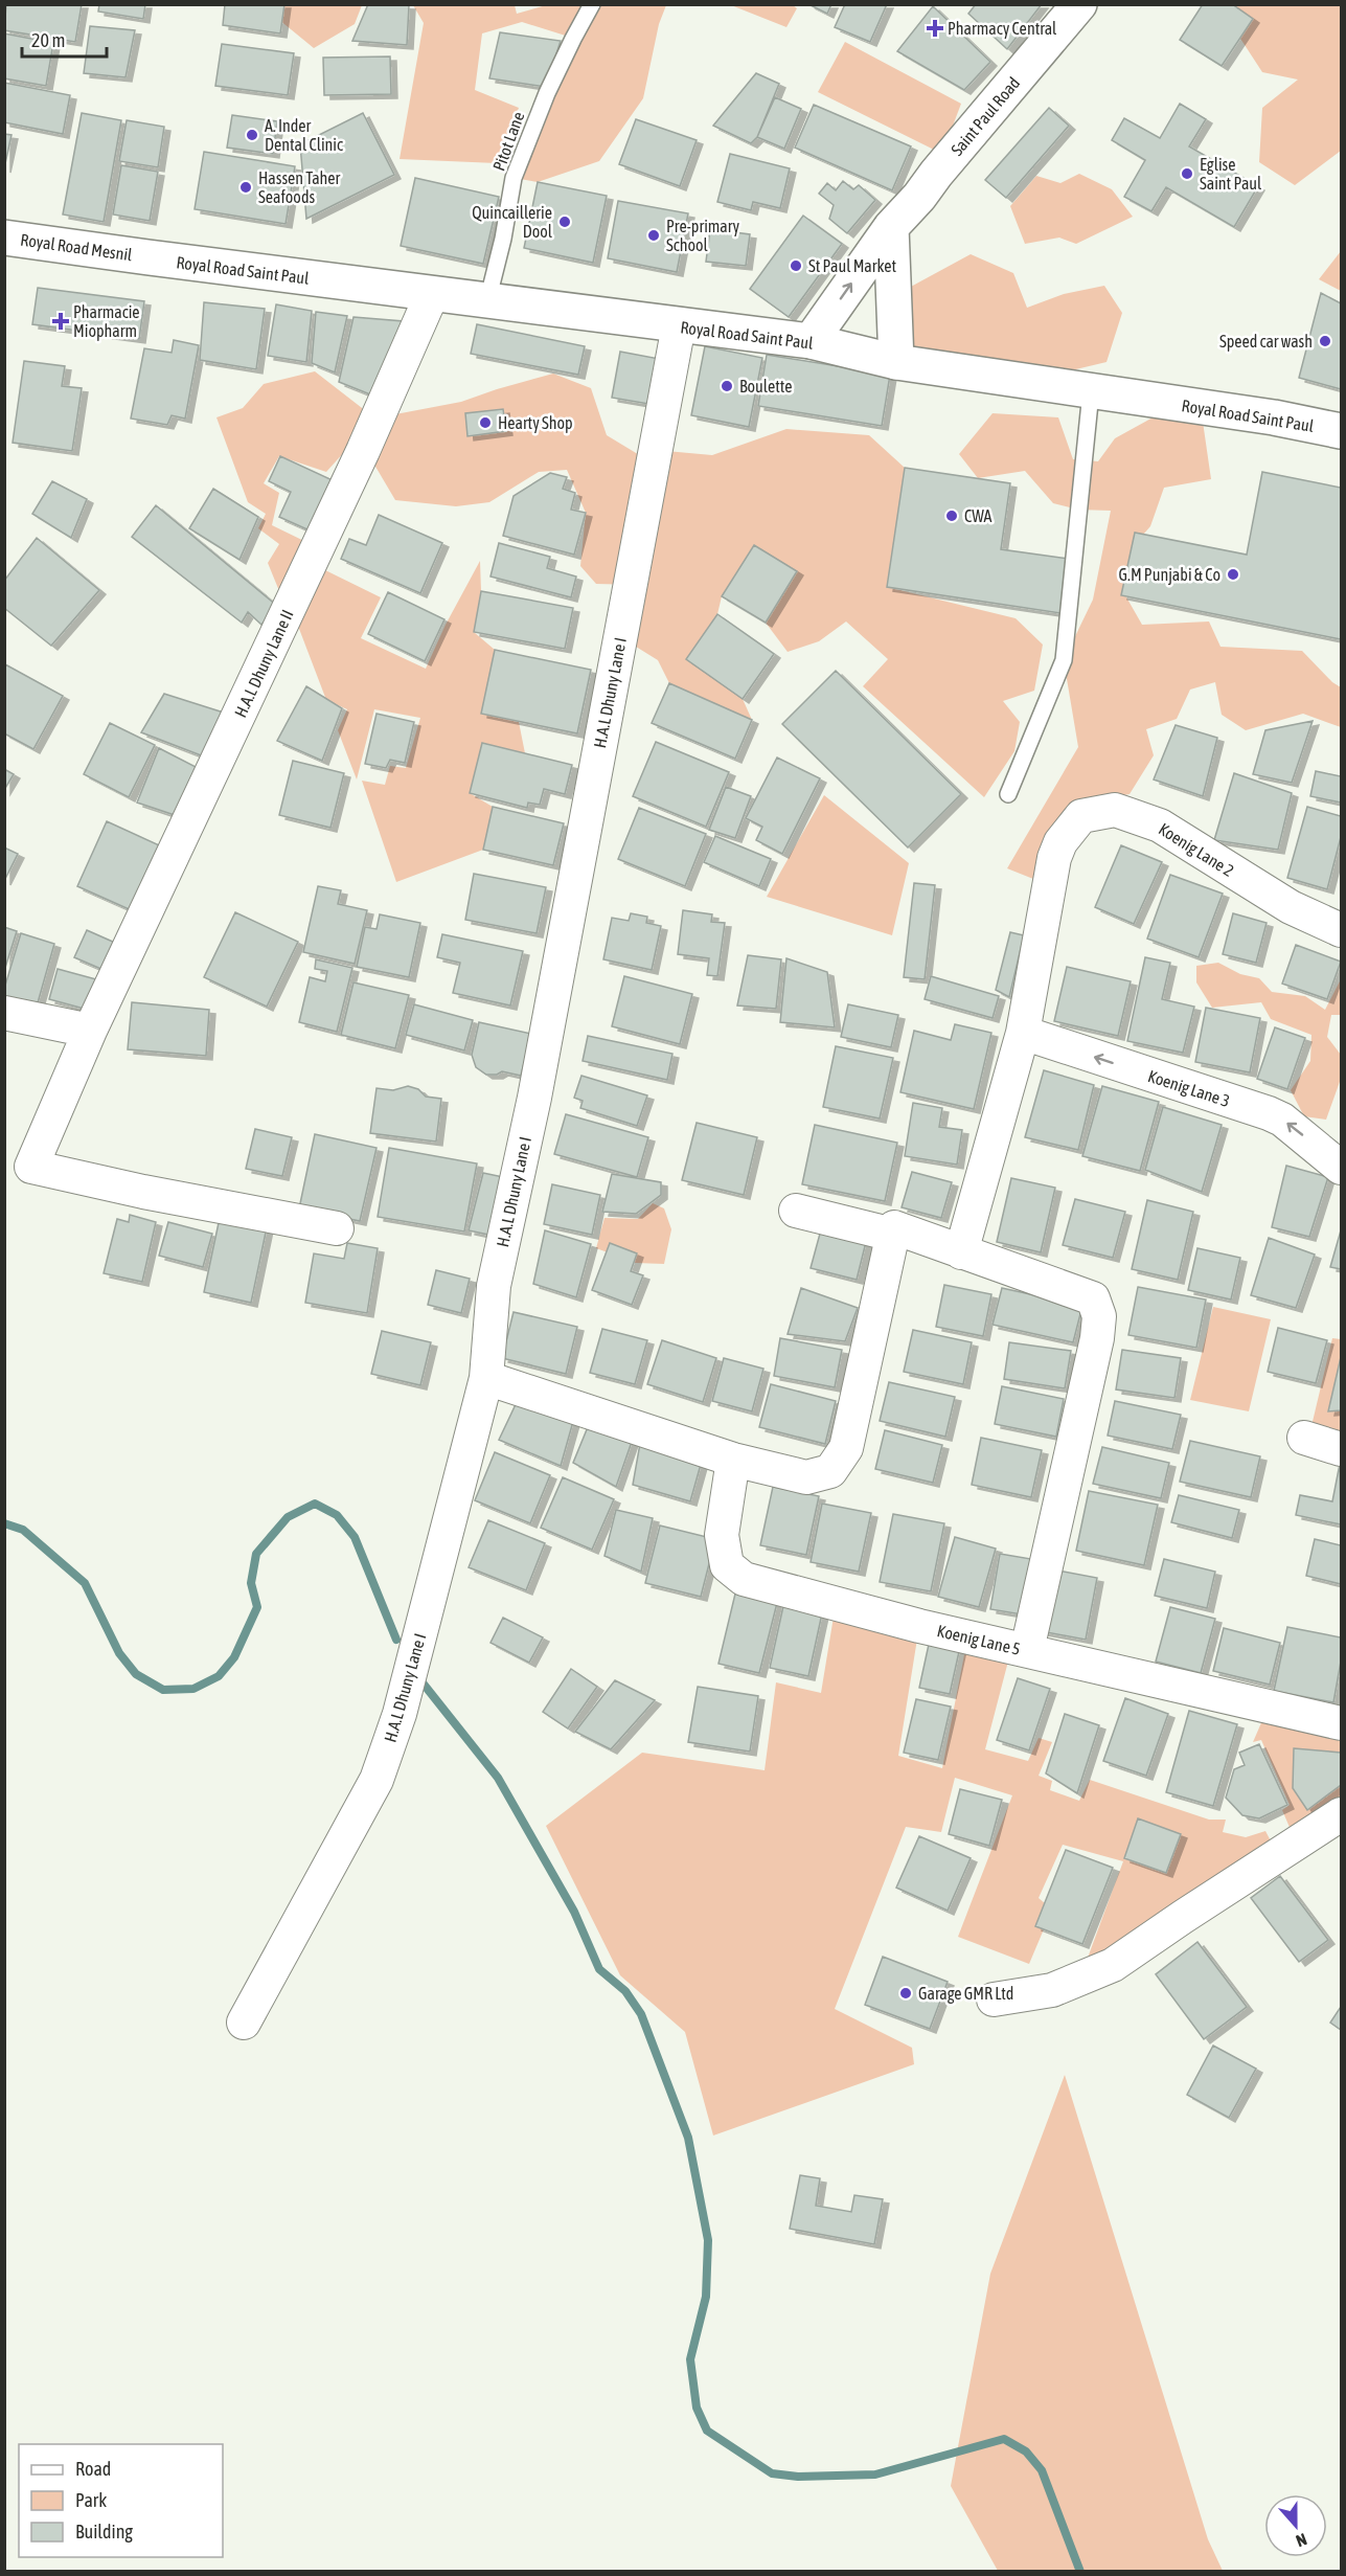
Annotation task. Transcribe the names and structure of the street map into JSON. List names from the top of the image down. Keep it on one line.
{"streets":{"main road":["Saint Paul Road","Royal Road Mesnil","Royal Road Saint Paul"],"street":["H.A.L Dhuny Lane II","H.A.L Dhuny Lane I","Koenig Lane 2","Koenig Lane 3","Koenig Lane 5"],"lane":["Pitot Lane"]},"crossings":[["Saint Paul Road","Royal Road Saint Paul"],["Pitot Lane","Royal Road Saint Paul"],["Royal Road Mesnil","Royal Road Saint Paul"],["Royal Road Saint Paul","H.A.L Dhuny Lane II"],["Royal Road Saint Paul","H.A.L Dhuny Lane I"],["Koenig Lane 2","Koenig Lane 3"]],"one_way":["Koenig Lane 3"],"places":{"health":["Pharmacy Central","Pharmacie Miopharm"],"other":["A. Inder Dental Clinic","Eglise Saint Paul","Hassen Taher Seafoods","Quincaillerie Dool","Pre-primary School","St Paul Market","Speed car wash","Boulette","Hearty Shop","CWA","G.M Punjabi & Co","Garage GMR Ltd"]},"legend":["Road","Park","Building"],"scale_bar":"20 m","north":"bottom"}
